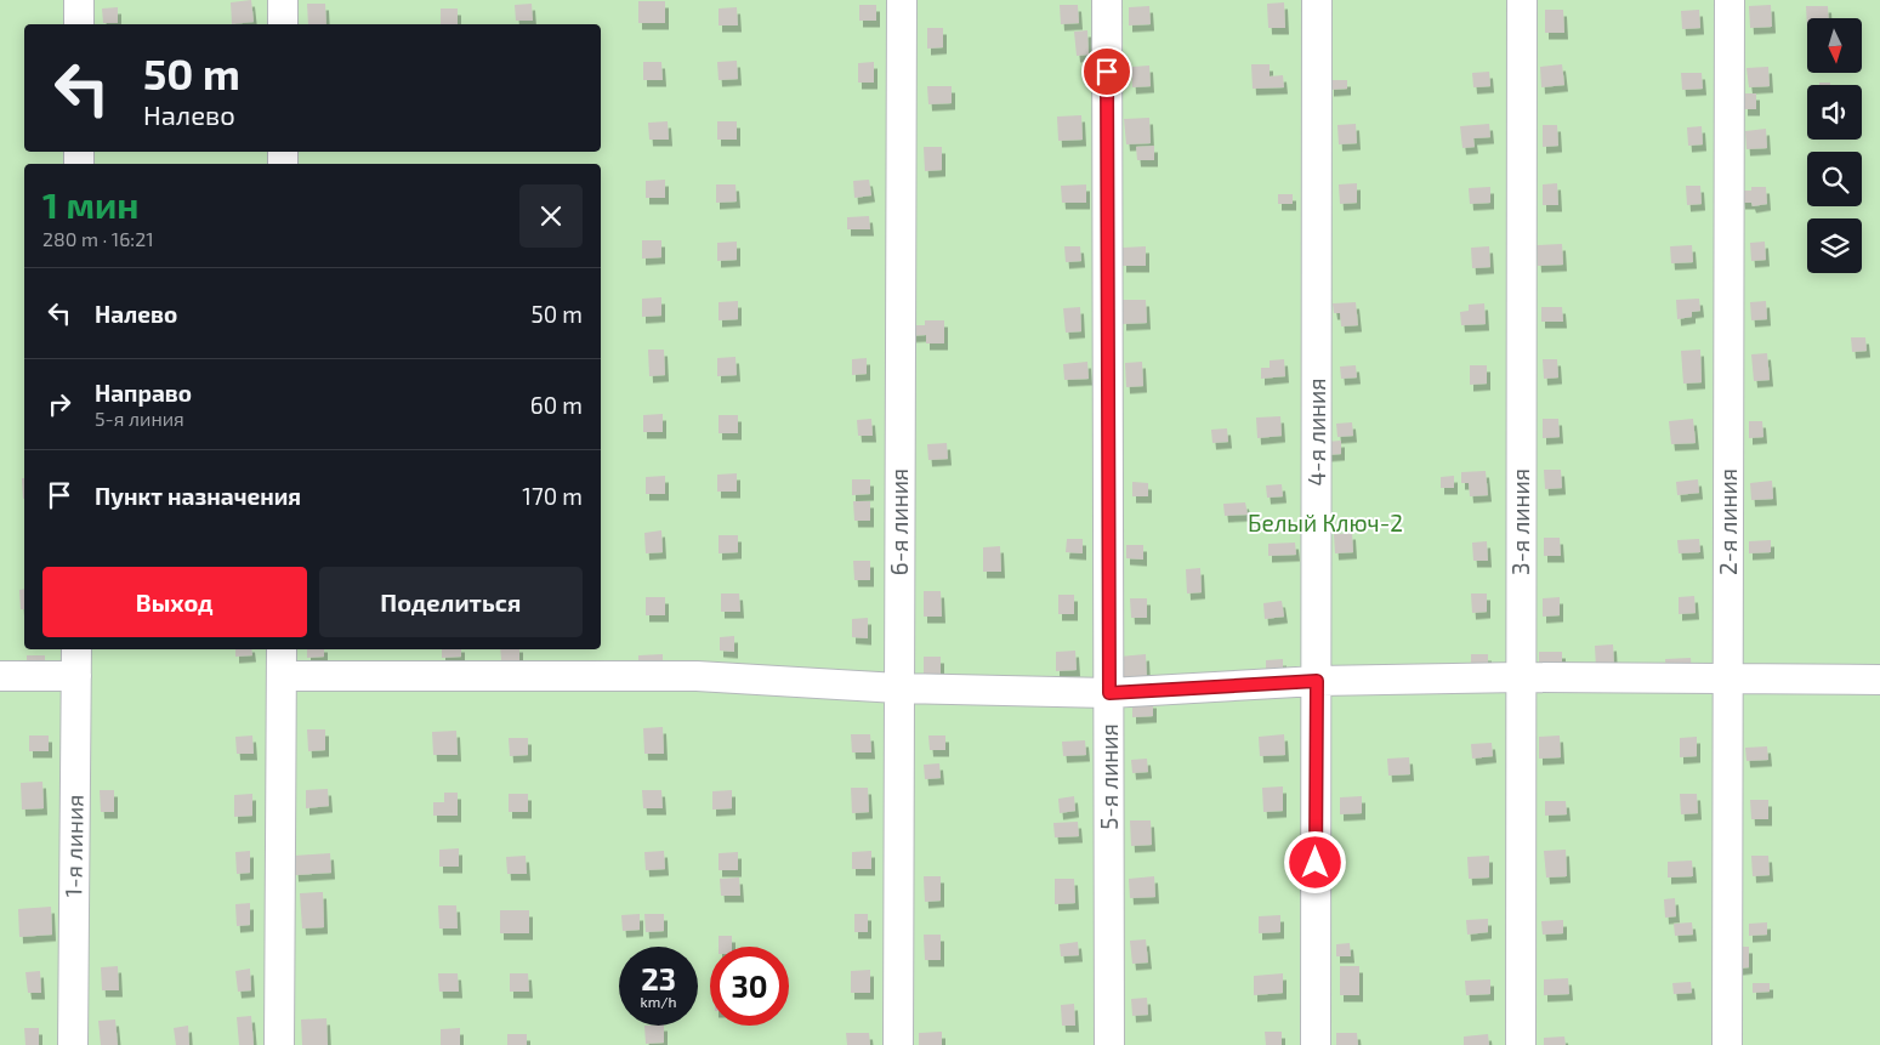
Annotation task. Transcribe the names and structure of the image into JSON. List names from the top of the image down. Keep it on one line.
{"streets":{"street":["4-я линия","6-я линия","3-я линия","2-я линия","5-я линия","1-я линия"]},"parks":["Белый Ключ-2"],"north":"bottom","page":{"turn":["50 m","Налево"],"heading":["1 мин","280 m · 16:21"],"list":[{"name":"Налево","value":"50 m"},{"name":"Направо","note":"5-я линия","value":"60 m"},{"name":"Пункт назначения","value":"170 m"}],"buttons":["Выход","Поделиться"],"speed":"23 km/h","limit":"30"}}
